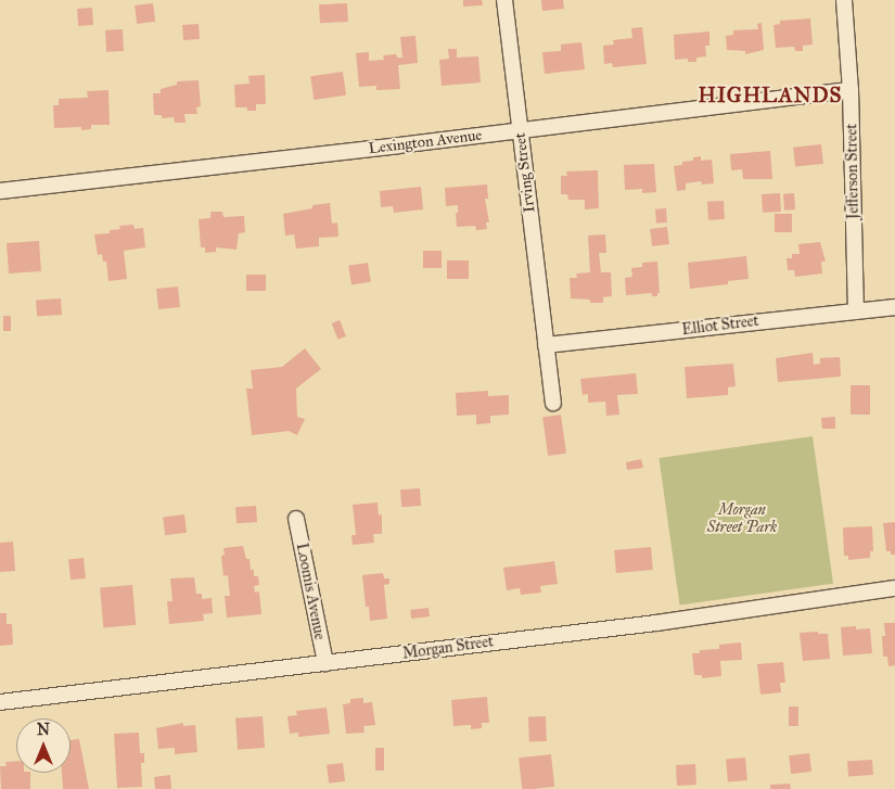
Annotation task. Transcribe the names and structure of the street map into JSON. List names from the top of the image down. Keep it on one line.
{"streets":{"street":["Lexington Avenue","Jefferson Street","Irving Street","Elliot Street","Loomis Avenue","Morgan Street"]},"crossings":[["Lexington Avenue","Jefferson Street"],["Lexington Avenue","Irving Street"],["Jefferson Street","Elliot Street"],["Irving Street","Elliot Street"],["Loomis Avenue","Morgan Street"]],"districts":["HIGHLANDS"],"parks":["Morgan Street Park"],"north":"top"}
